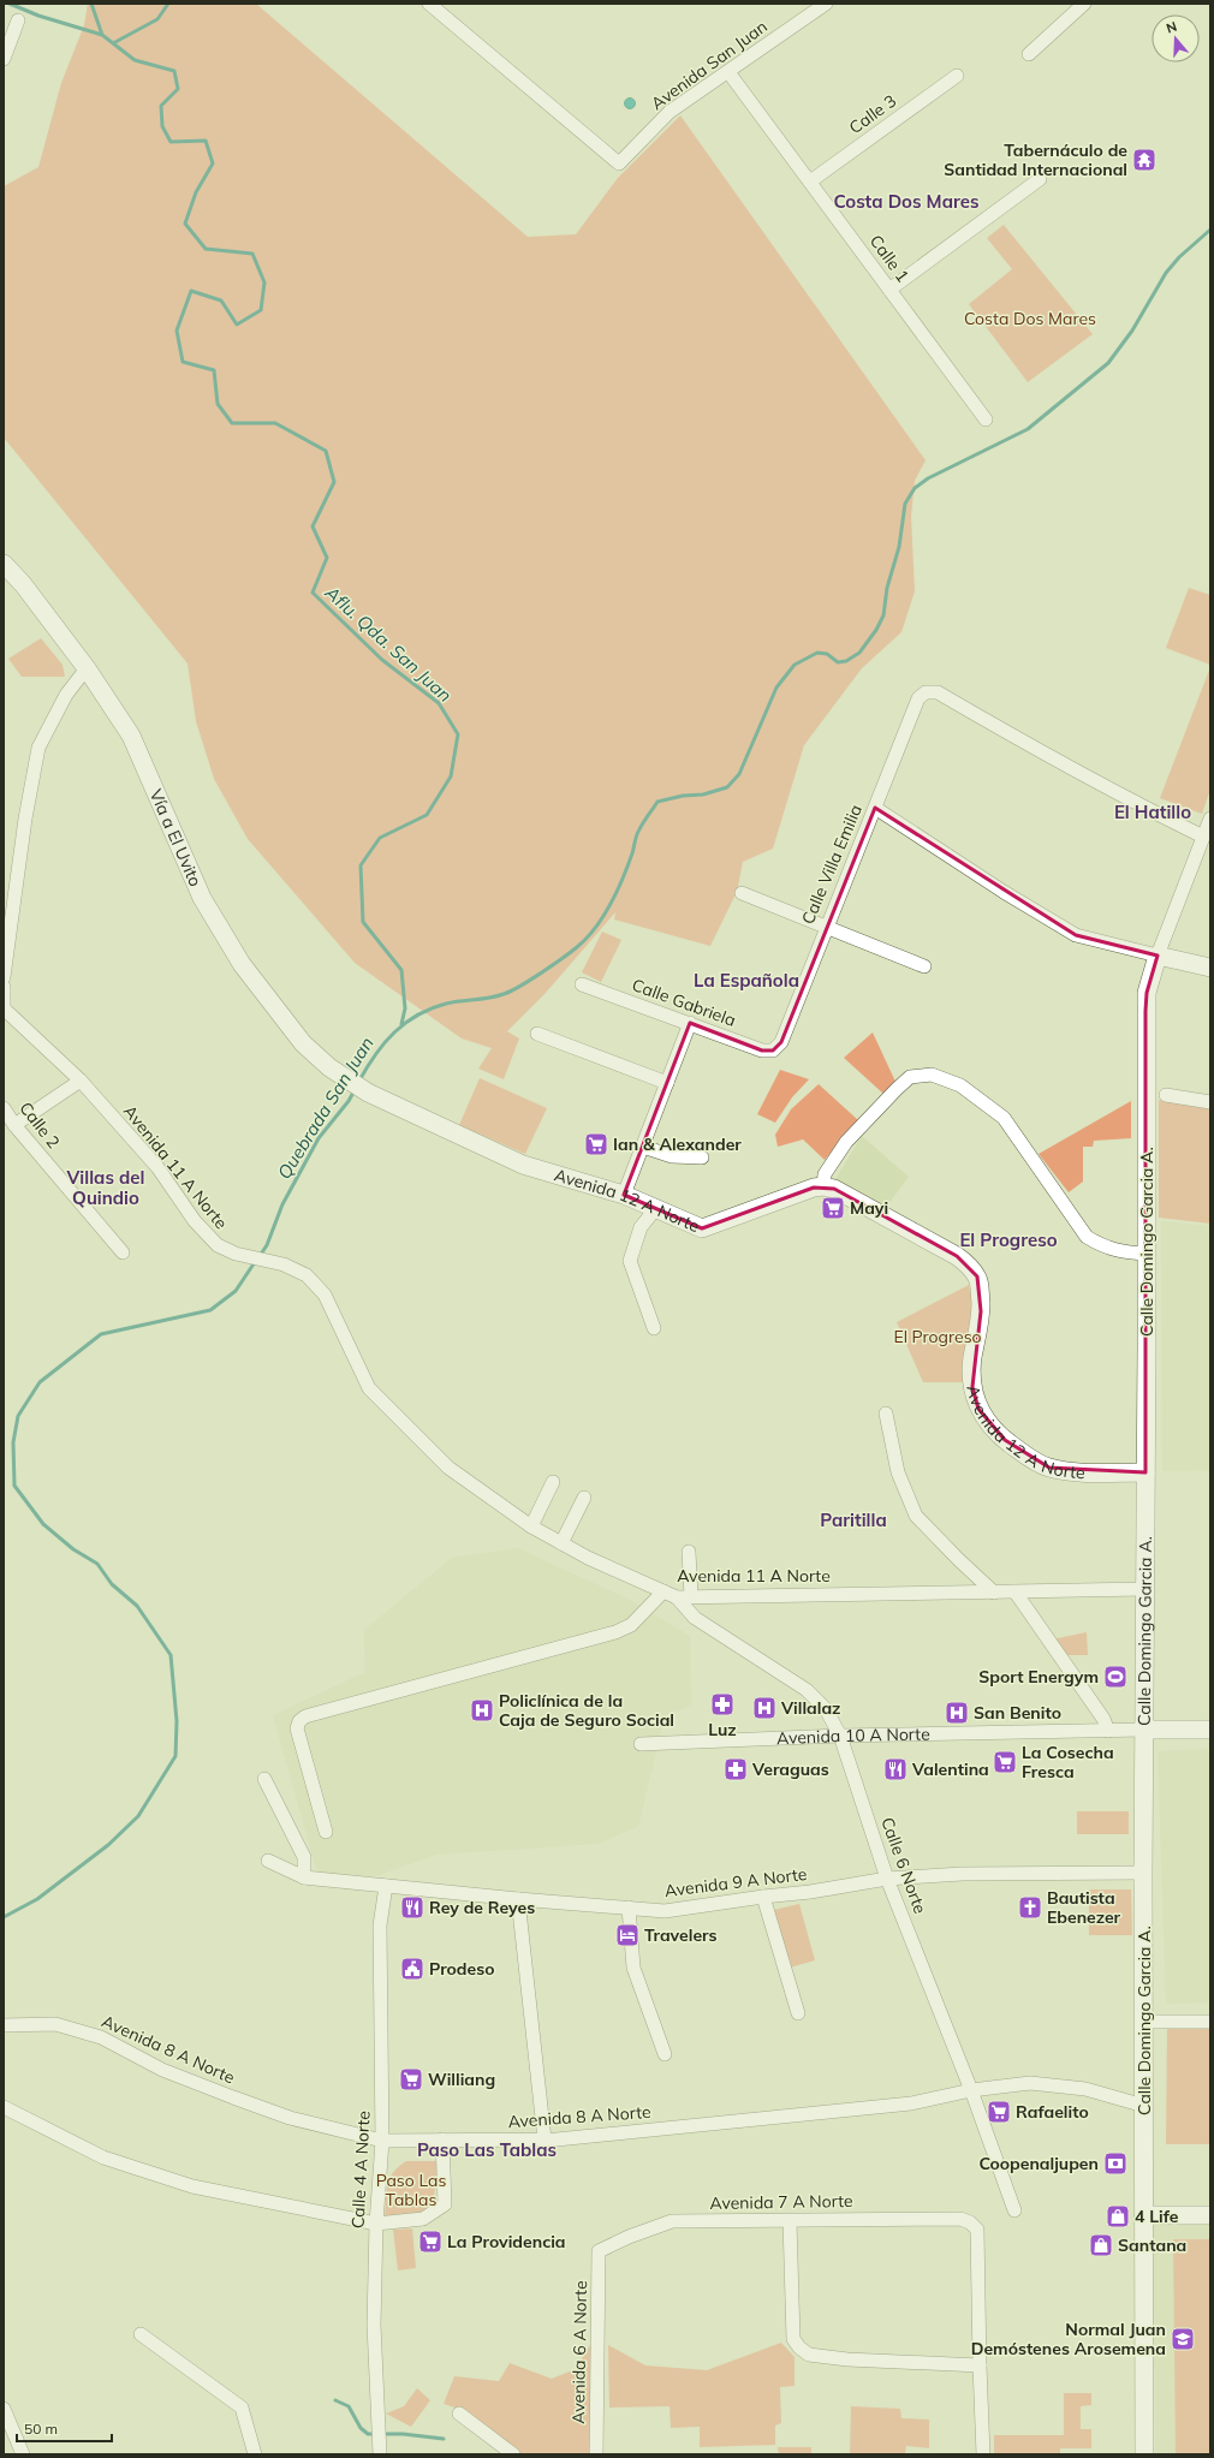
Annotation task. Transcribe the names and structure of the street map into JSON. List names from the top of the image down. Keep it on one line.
{"streets":{"street":["Avenida San Juan","Calle 3","Calle 1","Vía a El Uvito","Calle Villa Emilia","Calle Gabriela","Calle 2","Avenida 11 A Norte","Avenida 12 A Norte","Calle Domingo Garcia A.","Avenida 10 A Norte","Calle 6 Norte","Avenida 9 A Norte","Avenida 8 A Norte","Calle 4 A Norte","Avenida 7 A Norte","Avenida 6 A Norte"]},"crossings":[["Avenida San Juan","Calle 1"],["Calle 3","Calle 1"],["Vía a El Uvito","Avenida 12 A Norte"],["Calle Villa Emilia","Calle Gabriela"],["Calle Villa Emilia","Calle Domingo Garcia A."],["Avenida 11 A Norte","Calle Domingo Garcia A."],["Avenida 11 A Norte","Calle 6 Norte"],["Avenida 12 A Norte","Calle Domingo Garcia A."],["Calle Domingo Garcia A.","Avenida 10 A Norte"],["Calle Domingo Garcia A.","Avenida 9 A Norte"],["Calle Domingo Garcia A.","Avenida 8 A Norte"],["Avenida 10 A Norte","Calle 6 Norte"],["Calle 6 Norte","Avenida 9 A Norte"],["Calle 6 Norte","Avenida 8 A Norte"],["Avenida 9 A Norte","Calle 4 A Norte"],["Avenida 8 A Norte","Calle 4 A Norte"],["Avenida 7 A Norte","Avenida 6 A Norte"]],"districts":["Costa Dos Mares","El Hatillo","La Española","Villas del Quindio","El Progreso","Paritilla","Paso Las Tablas"],"water":["Aflu. Qda. San Juan","Quebrada San Juan"],"parks":["Costa Dos Mares","El Progreso","Paso Las Tablas"],"places":{"temple":["Tabernáculo de Santidad Internacional"],"supermarket":["Ian & Alexander","Mayi","La Cosecha Fresca","Williang","Rafaelito","La Providencia"],"sports":["Sport Energym"],"pharmacy":["Luz","Veraguas"],"hospital":["Villalaz","Policlínica de la Caja de Seguro Social","San Benito"],"restaurant":["Valentina","Rey de Reyes"],"church":["Bautista Ebenezer"],"hotel":["Travelers"],"public building":["Prodeso"],"bank":["Coopenaljupen"],"shop":["4 Life","Santana"],"school or university":["Normal Juan Demóstenes Arosemena"]},"scale_bar":"50 m","north":"top"}
